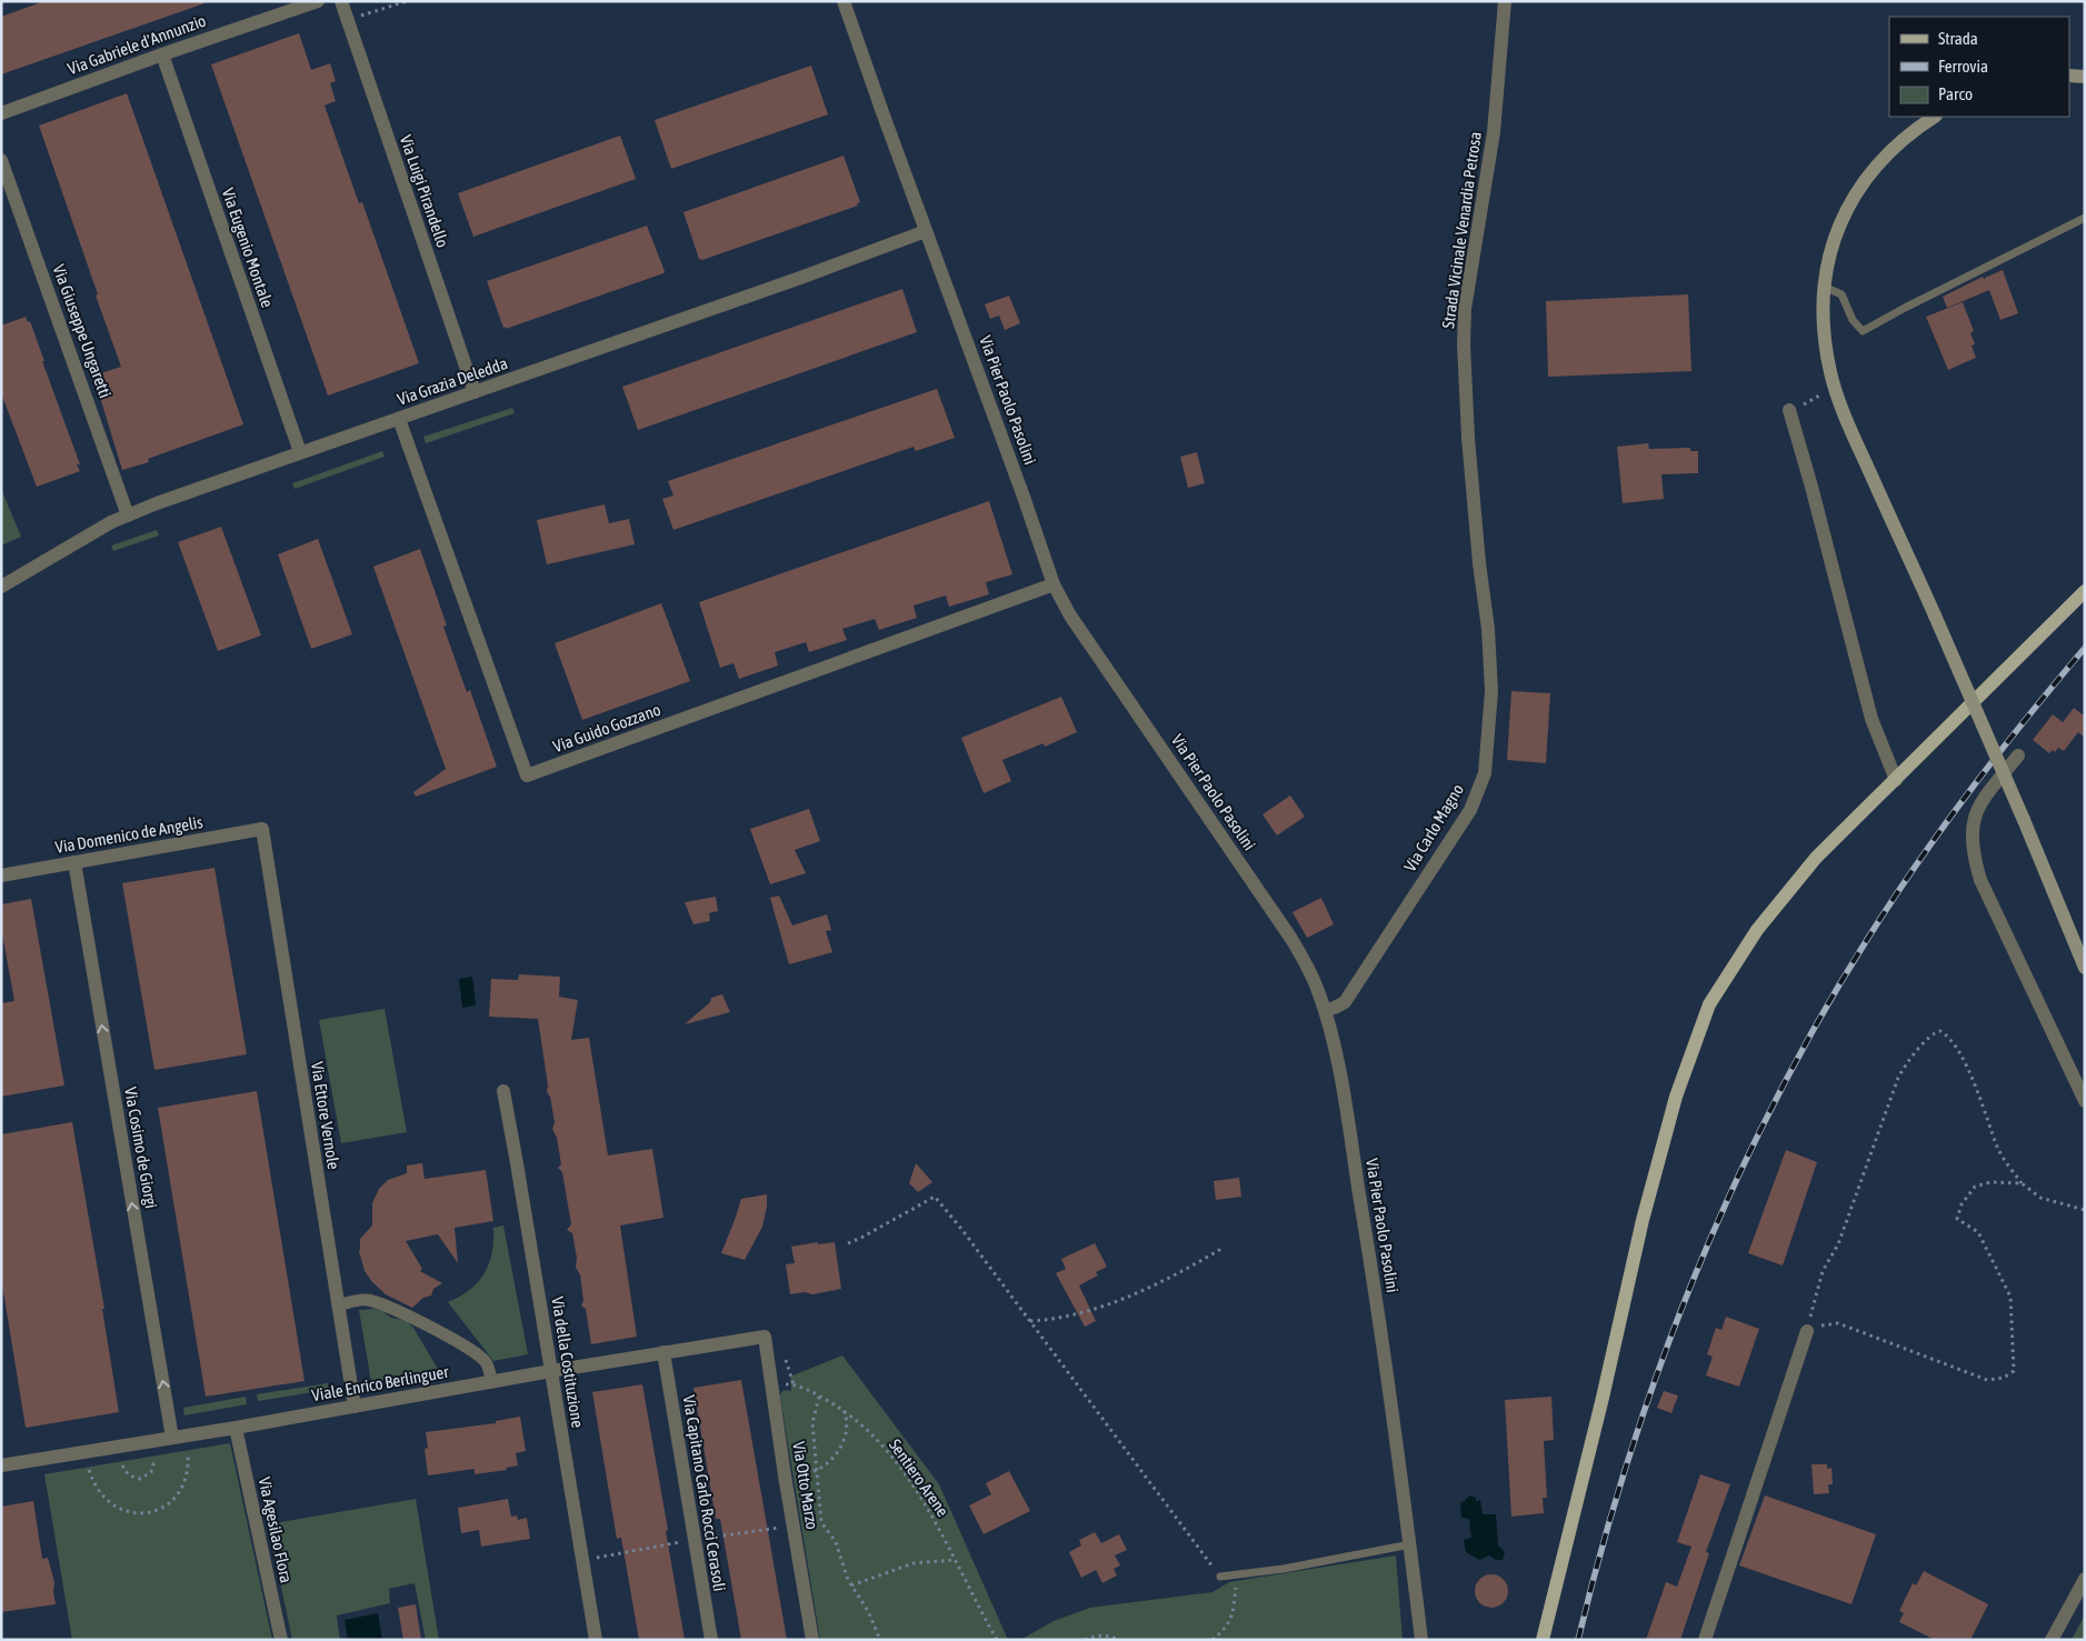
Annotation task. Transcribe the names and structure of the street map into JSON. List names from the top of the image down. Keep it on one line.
{"streets":{"street":["Via Gabriele d'Annunzio","Via Luigi Pirandello","Strada Vicinale Venardia Petrosa","Via Eugenio Montale","Via Giuseppe Ungaretti","Via Grazia Deledda","Via Pier Paolo Pasolini","Via Guido Gozzano","Via Carlo Magno","Via Domenico de Angelis","Via Ettore Vernole","Via Cosimo de Giorgi","Via della Costituzione","Viale Enrico Berlinguer","Via Otto Marzo","Via Capitano Carlo Rocci Cerasoli","Via Agesilao Flora"],"path":["Sentiero Arene"]},"crossings":[["Via Gabriele d'Annunzio","Via Eugenio Montale"],["Via Luigi Pirandello","Via Grazia Deledda"],["Strada Vicinale Venardia Petrosa","Via Carlo Magno"],["Via Eugenio Montale","Via Grazia Deledda"],["Via Giuseppe Ungaretti","Via Grazia Deledda"],["Via Grazia Deledda","Via Pier Paolo Pasolini"],["Via Grazia Deledda","Via Guido Gozzano"],["Via Pier Paolo Pasolini","Via Guido Gozzano"],["Via Pier Paolo Pasolini","Via Carlo Magno"],["Via Domenico de Angelis","Via Ettore Vernole"],["Via Domenico de Angelis","Via Cosimo de Giorgi"],["Via Ettore Vernole","Viale Enrico Berlinguer"],["Via Cosimo de Giorgi","Viale Enrico Berlinguer"],["Via della Costituzione","Viale Enrico Berlinguer"],["Viale Enrico Berlinguer","Via Otto Marzo"],["Viale Enrico Berlinguer","Via Capitano Carlo Rocci Cerasoli"],["Viale Enrico Berlinguer","Via Agesilao Flora"],["Sentiero Arene","Via Otto Marzo"]],"one_way":["Via Cosimo de Giorgi"],"legend":["Strada","Ferrovia","Parco"]}
